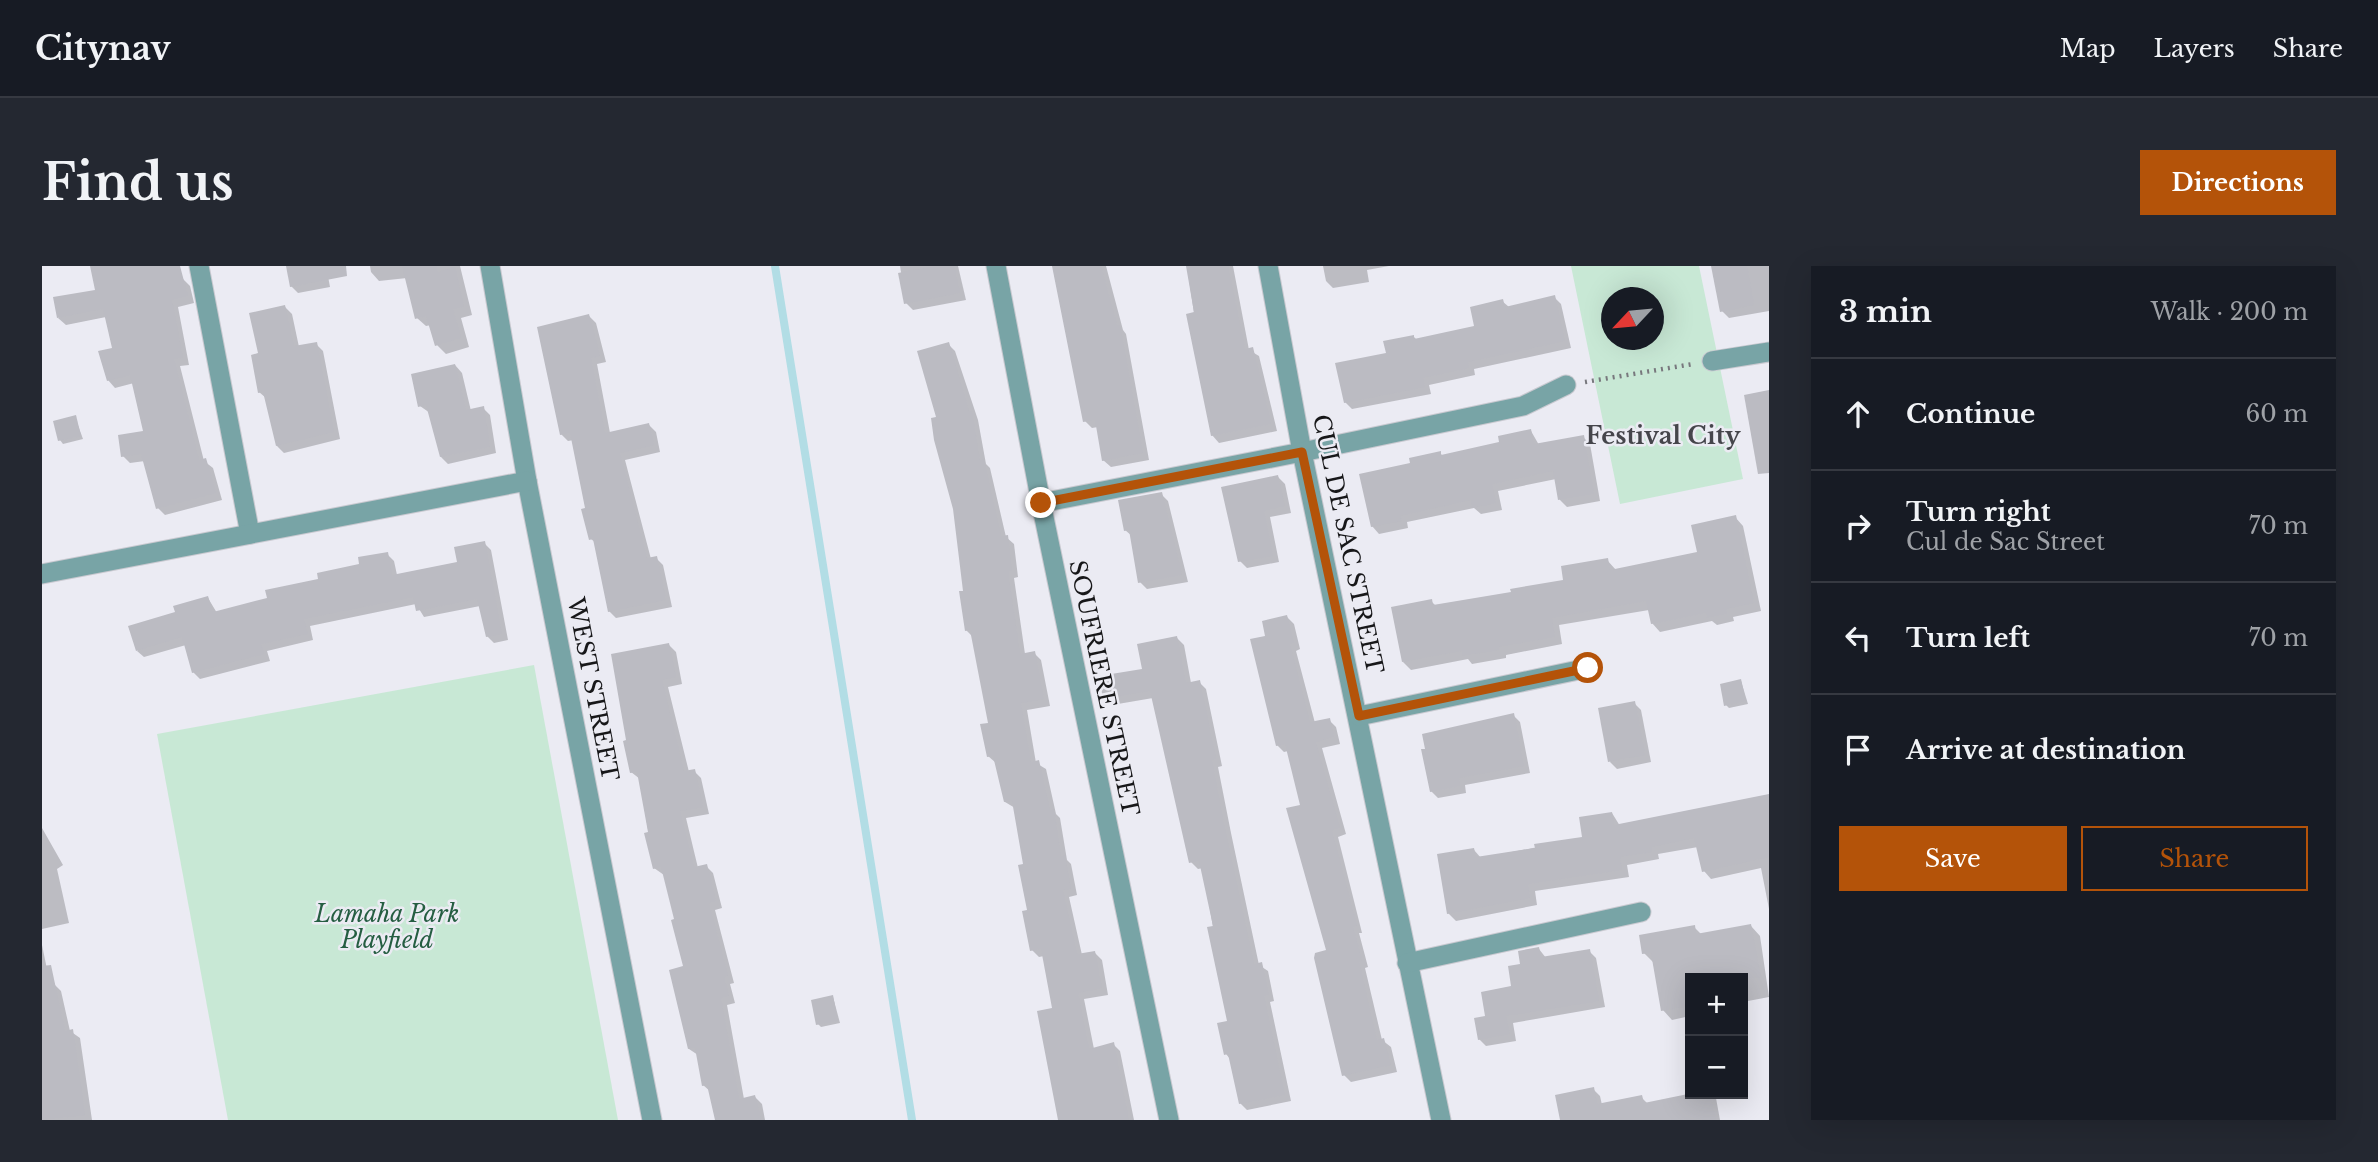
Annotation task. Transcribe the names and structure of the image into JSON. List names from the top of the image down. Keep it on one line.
{"streets":{"street":["CUL DE SAC STREET","SOUFRIERE STREET","WEST STREET"]},"districts":["Festival City"],"parks":["Lamaha Park Playfield"],"north":"bottom left","page":{"header":"Citynav","nav":["Map","Layers","Share"],"buttons":["Directions",["Save","Share"]],"title":"Find us","heading":["3 min","Walk · 200 m"],"list":[["Continue","60 m"],["Turn right","Cul de Sac Street","70 m"],["Turn left","70 m"],"Arrive at destination"],"map_buttons":["+","−"]}}
